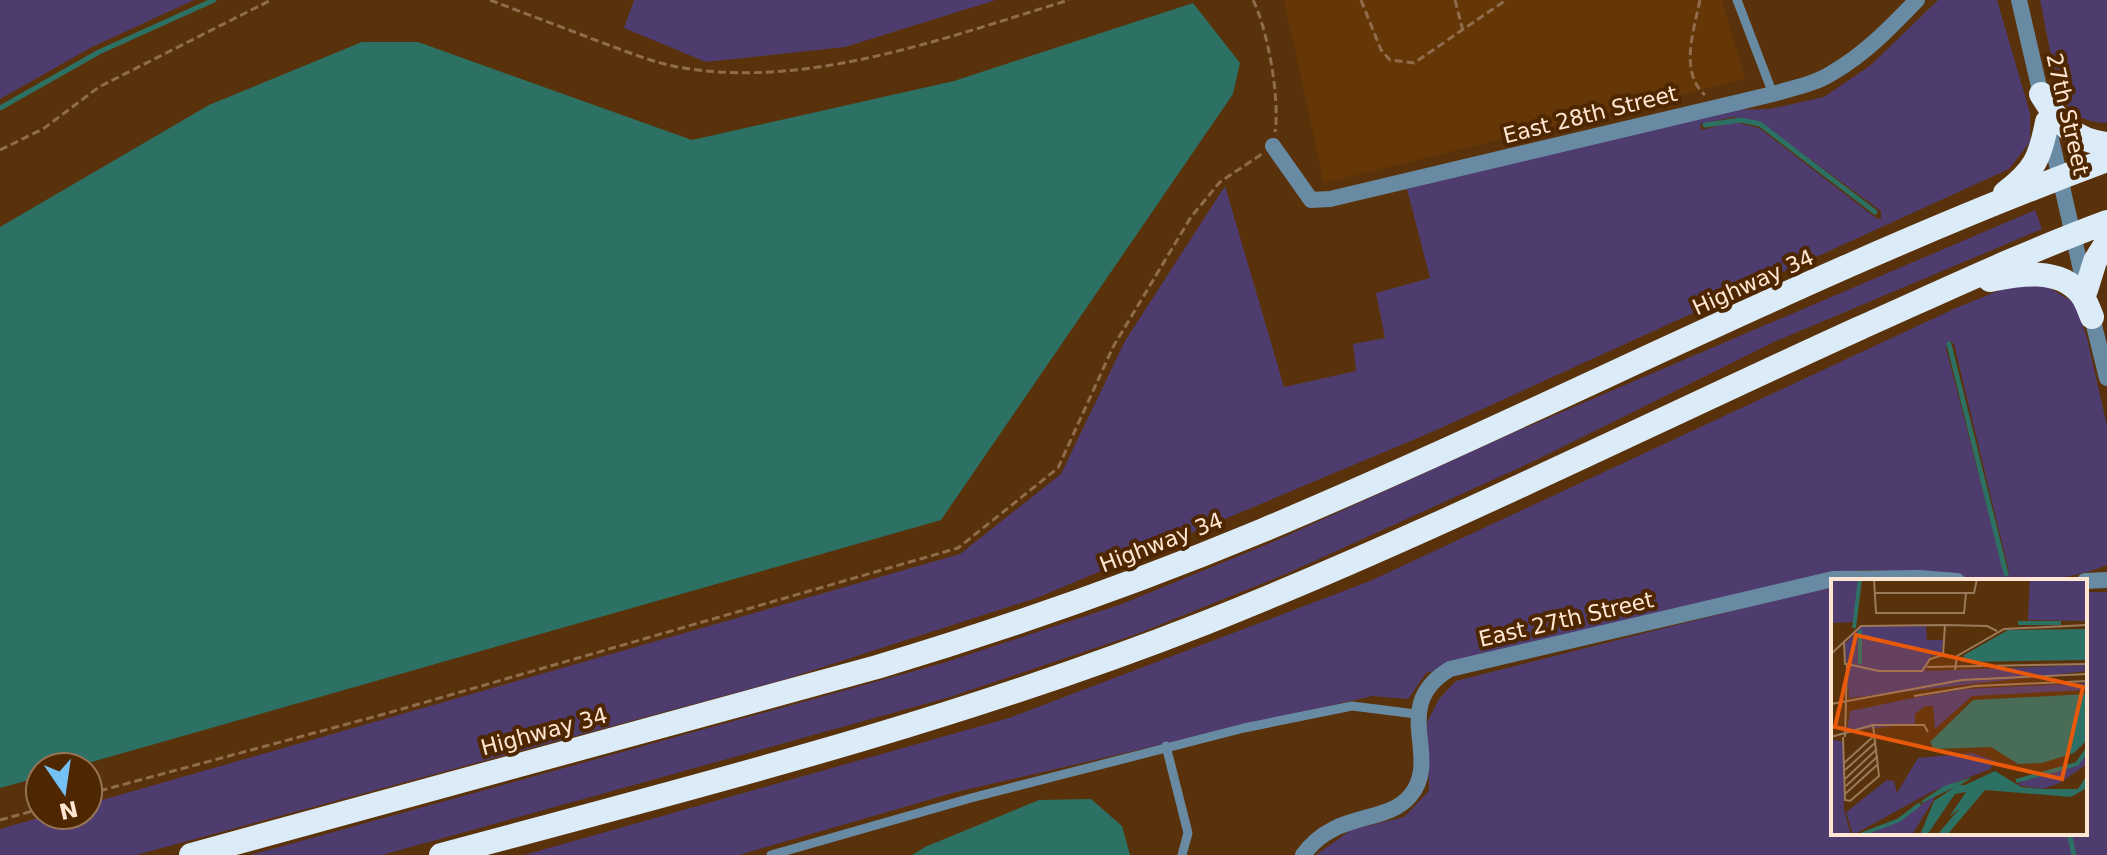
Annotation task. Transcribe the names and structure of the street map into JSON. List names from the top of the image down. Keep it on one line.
{"streets":{"highway":["Highway 34"],"street":["East 28th Street","27th Street","East 27th Street"]},"crossings":[["27th Street","Highway 34"]],"north":"bottom"}
